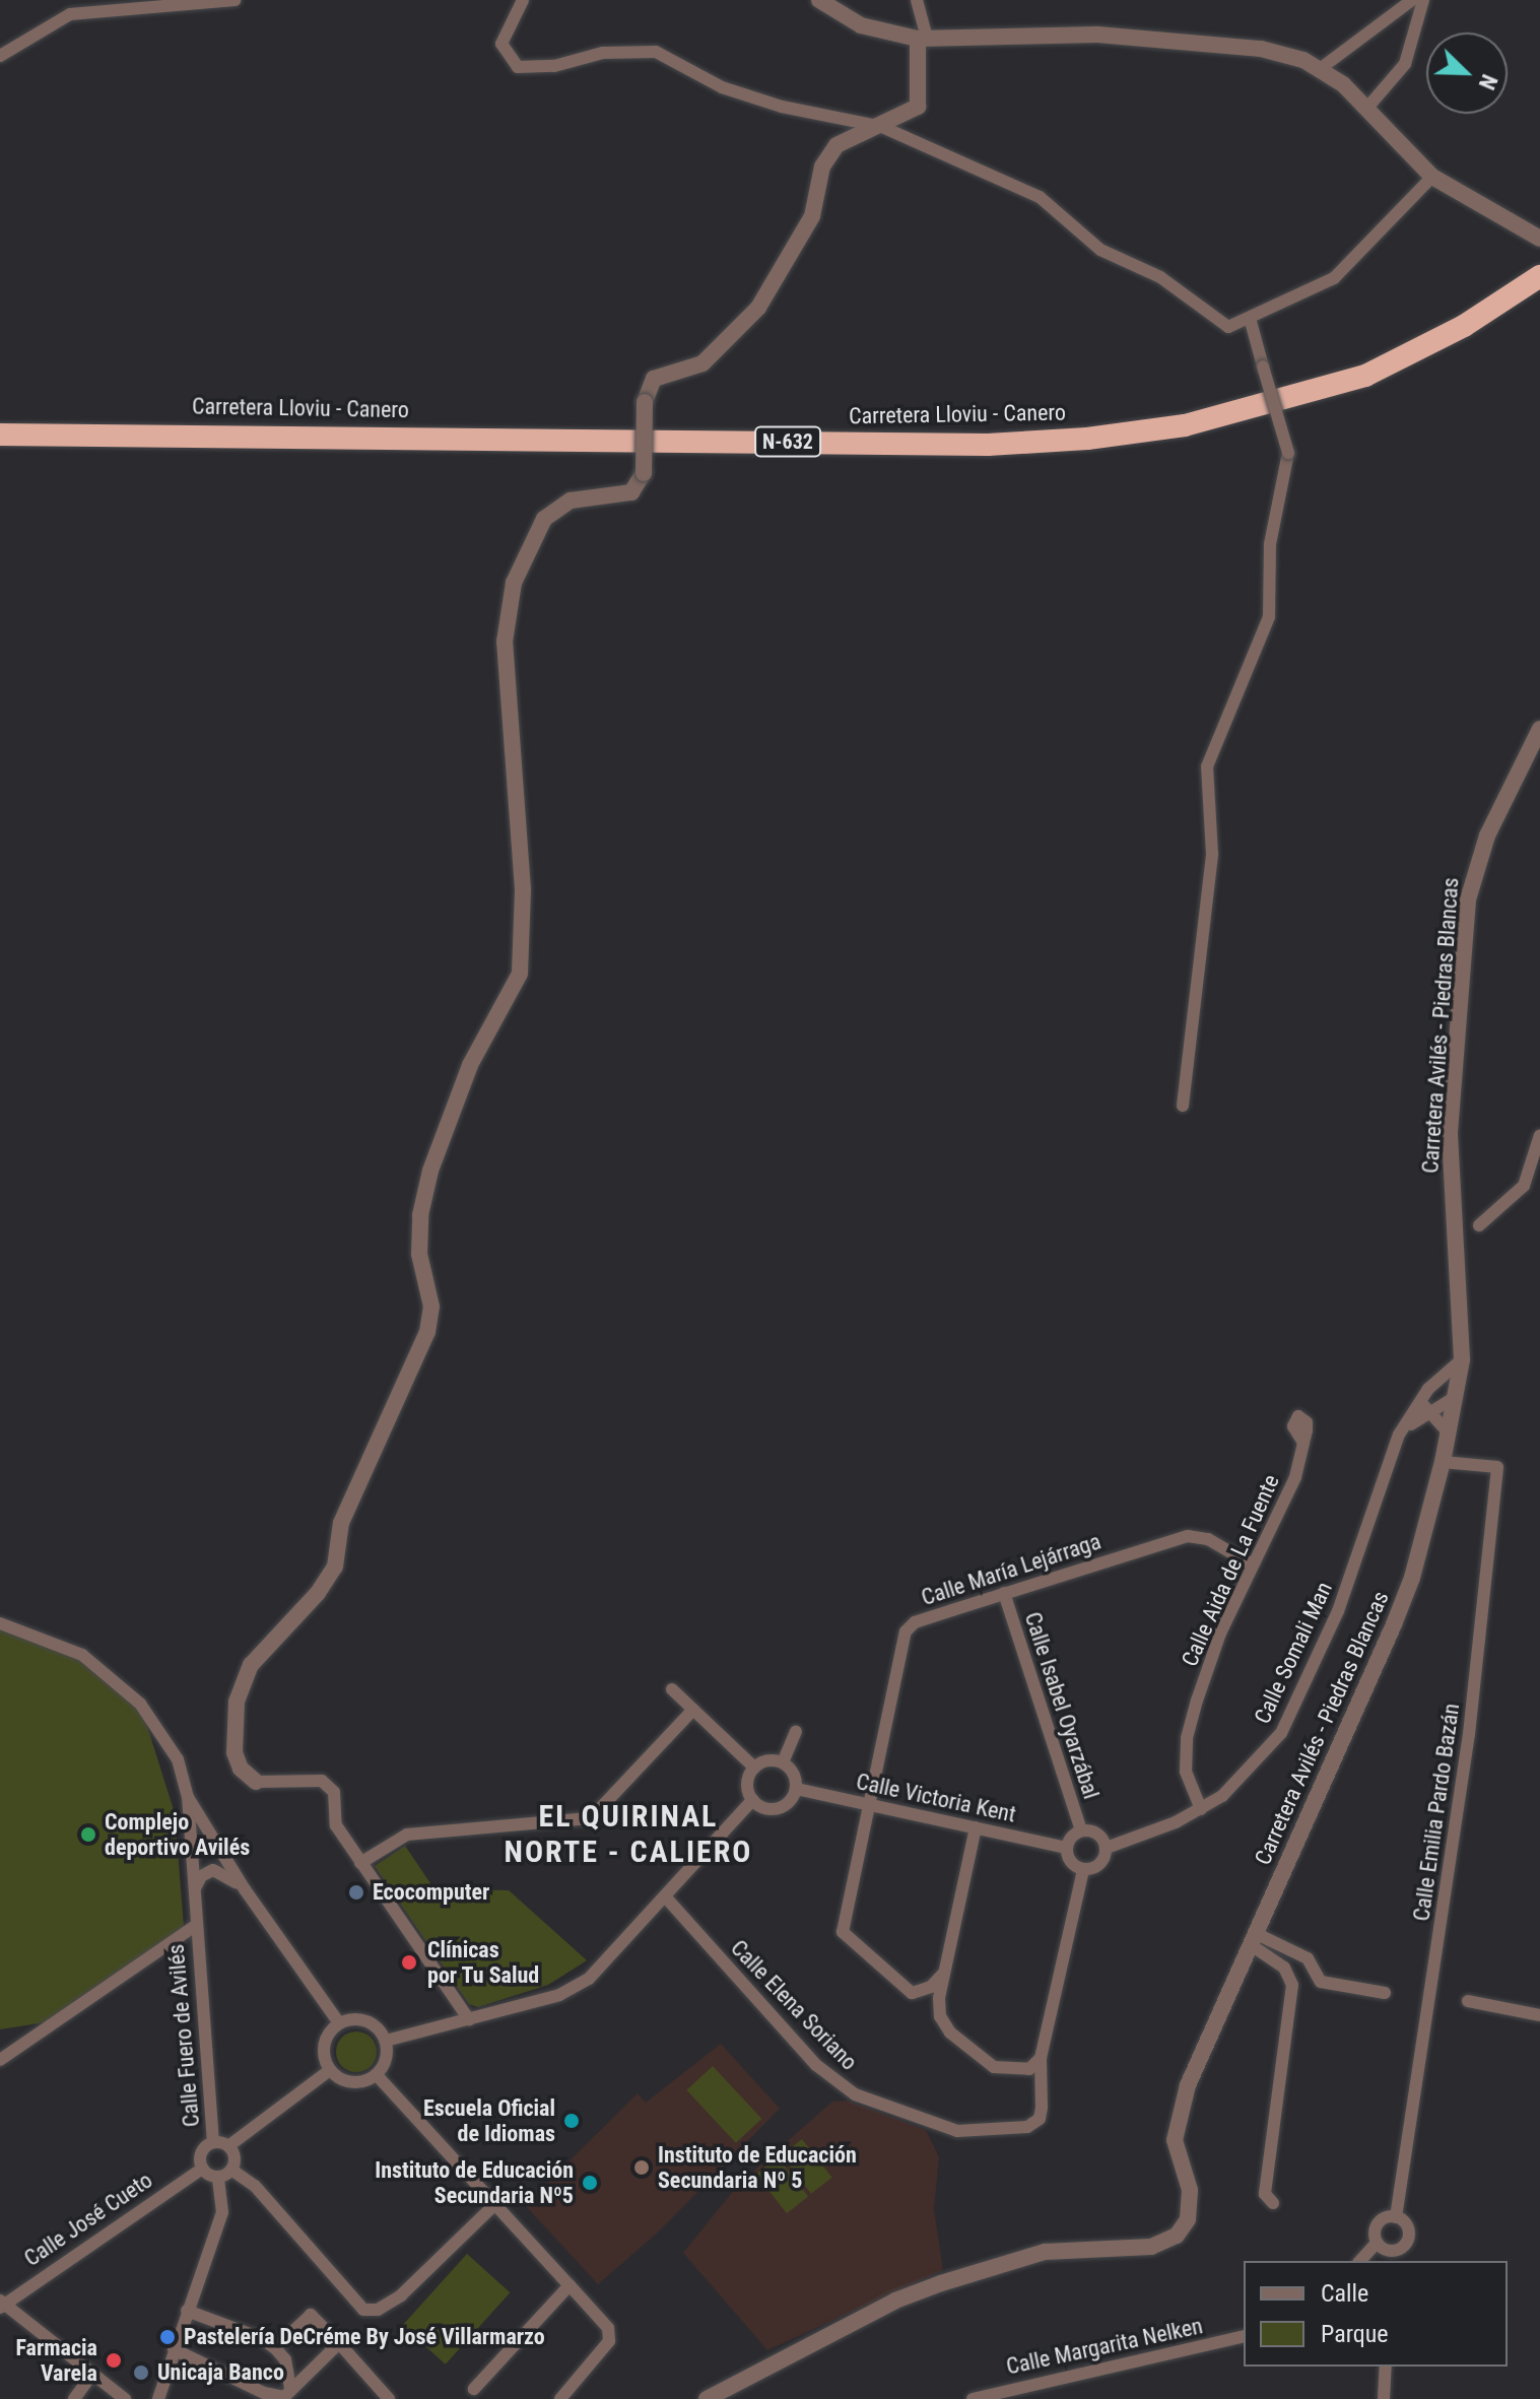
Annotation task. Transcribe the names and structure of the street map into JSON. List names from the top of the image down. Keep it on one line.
{"streets":{"highway":["Carretera Lloviu - Canero","N-632"],"street":["Carretera Avilés - Piedras Blancas","Calle María Lejárraga","Calle Aida de La Fuente","Calle Somali Man","Calle Isabel Oyarzábal","Calle Victoria Kent","Calle Emilia Pardo Bazán","Calle Elena Soriano","Calle Fuero de Avilés","Calle José Cueto","Calle Margarita Nelken"]},"crossings":[["Carretera Avilés - Piedras Blancas","Calle Somali Man"],["Carretera Avilés - Piedras Blancas","Calle Emilia Pardo Bazán"],["Calle María Lejárraga","Calle Aida de La Fuente"],["Calle María Lejárraga","Calle Isabel Oyarzábal"],["Calle María Lejárraga","Calle Victoria Kent"],["Calle Aida de La Fuente","Calle Somali Man"],["Calle Somali Man","Calle Isabel Oyarzábal"],["Calle Somali Man","Calle Victoria Kent"],["Calle Isabel Oyarzábal","Calle Victoria Kent"],["Calle Fuero de Avilés","Calle José Cueto"]],"districts":["EL QUIRINAL NORTE - CALIERO"],"places":["Complejo deportivo Avilés","Ecocomputer","Clínicas por Tu Salud","Escuela Oficial de Idiomas","Instituto de Educación Secundaria Nº 5","Instituto de Educación Secundaria Nº5","Pastelería DeCréme By José Villarmarzo","Farmacia Varela","Unicaja Banco"],"legend":["Calle","Parque"],"north":"bottom right"}
